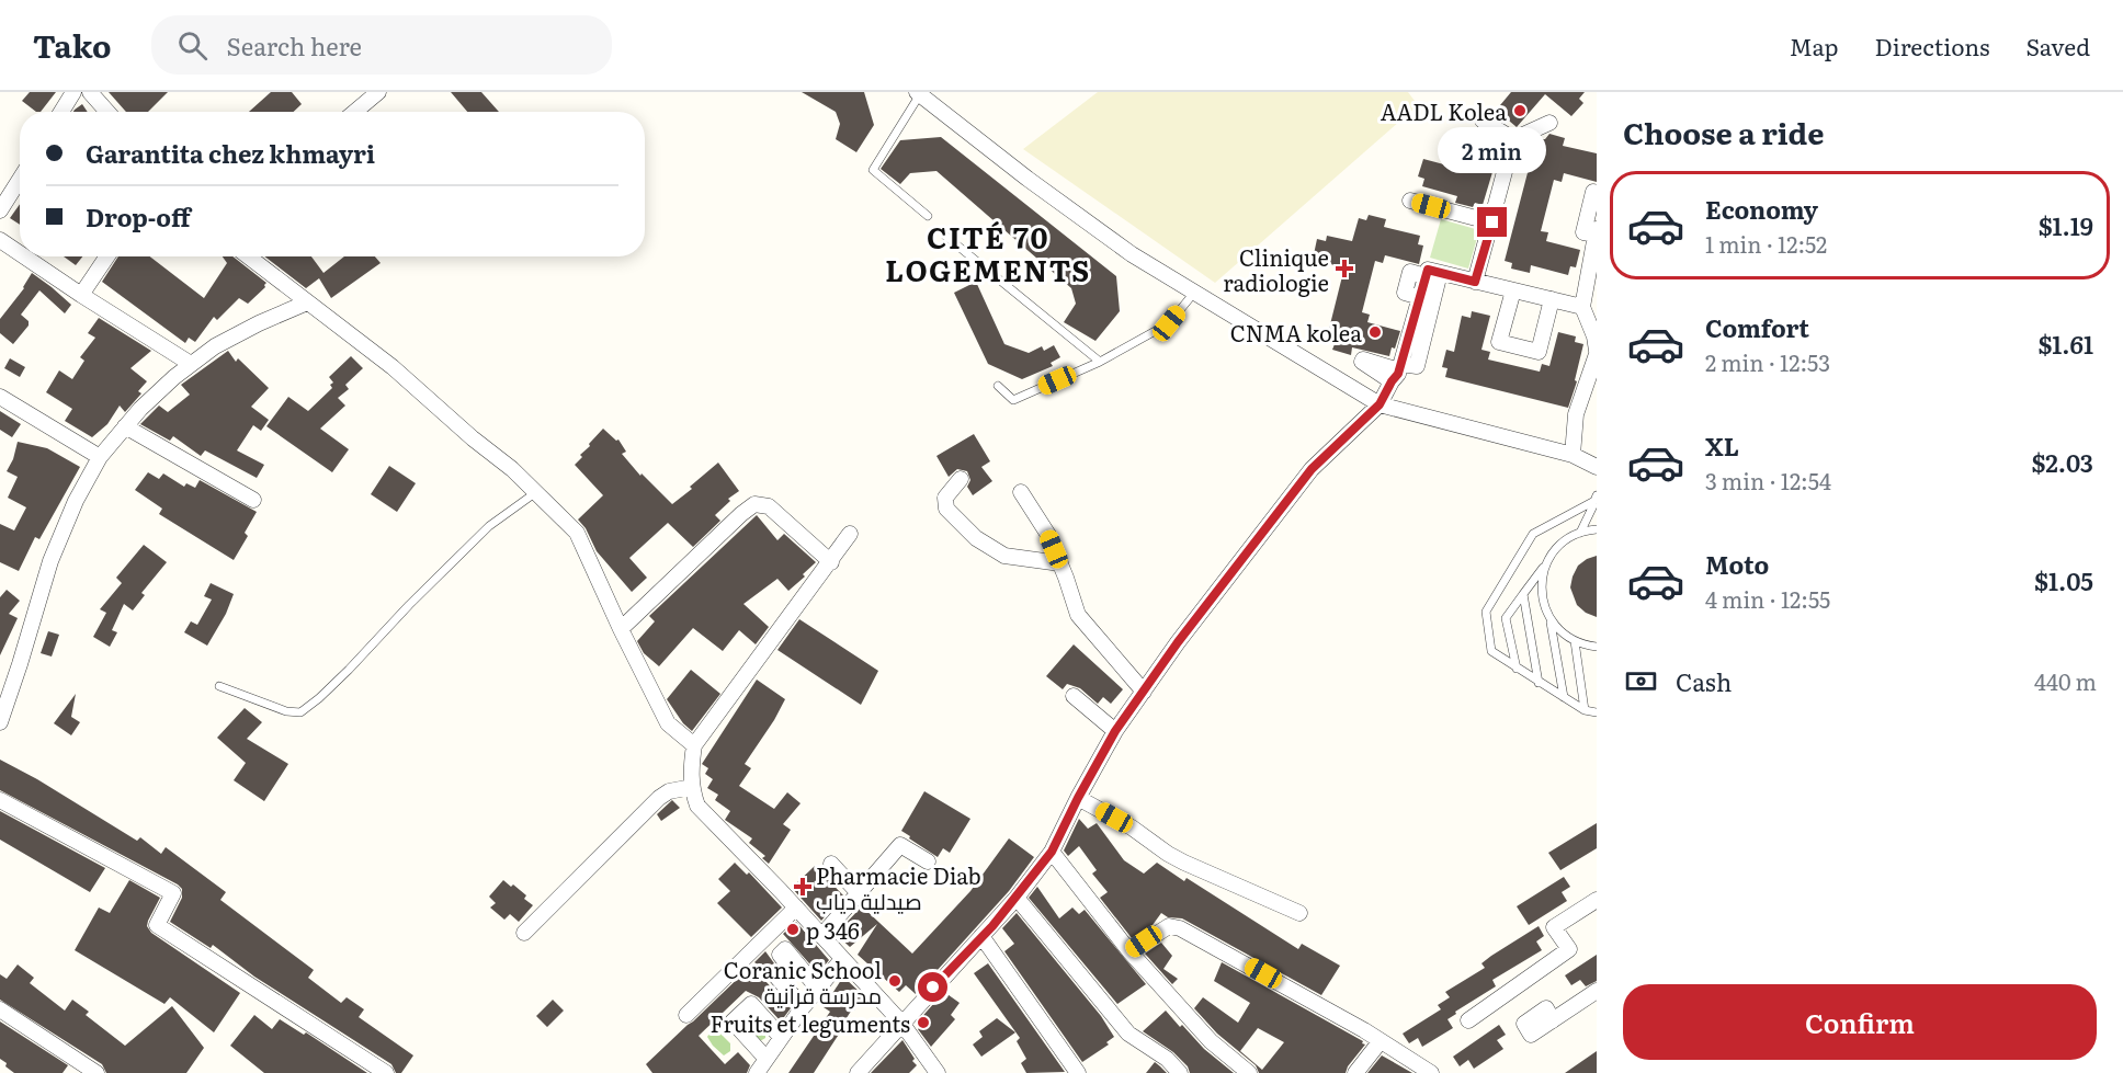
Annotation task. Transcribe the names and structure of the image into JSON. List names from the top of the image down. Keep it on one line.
{"districts":["CITÉ 70 LOGEMENTS"],"places":{"other":["AADL Kolea","CNMA kolea","p 346","Coranic School مدرسة قرآنية","Fruits et leguments"],"health":["Clinique radiologie","Pharmacie Diab صيدلية دياب"]},"page":{"header":"Tako","search":"Search here","nav":["Map","Directions","Saved"],"heading":"Choose a ride","banner":["Garantita chez khmayri","Drop-off"],"bubble":"2 min","list":[{"name":"Economy","note":"1 min · 12:52","value":"$1.19"},{"name":"Comfort","note":"2 min · 12:53","value":"$1.61"},{"name":"XL","note":"3 min · 12:54","value":"$2.03"},{"name":"Moto","note":"4 min · 12:55","value":"$1.05"}],"pay":["Cash","440 m"],"buttons":"Confirm"}}
